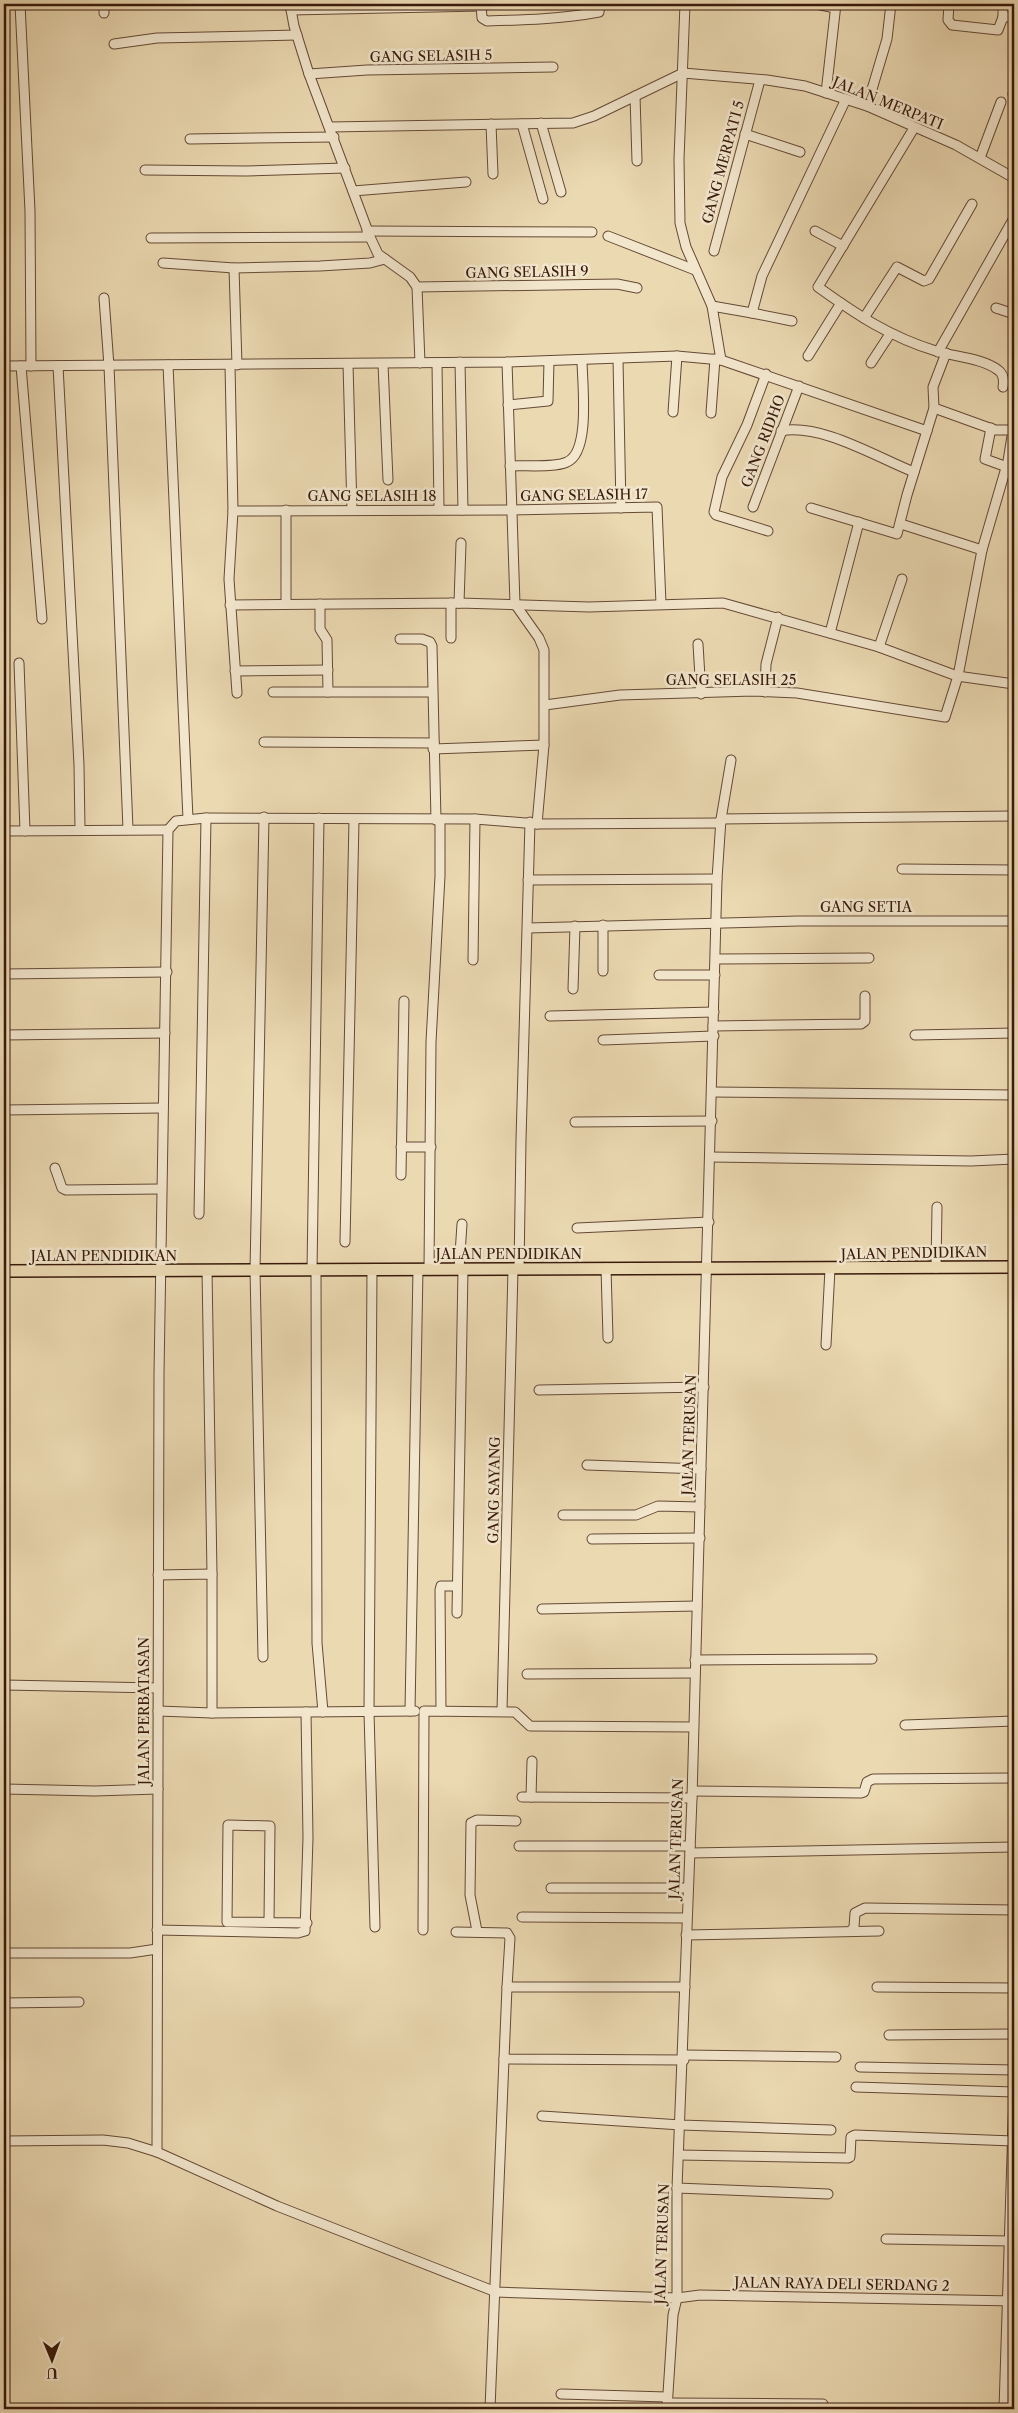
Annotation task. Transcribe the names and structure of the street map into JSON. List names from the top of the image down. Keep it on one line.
{"streets":{"main road":["JALAN PENDIDIKAN"],"street":["GANG SELASIH 5","JALAN MERPATI","GANG MERPATI 5","GANG SELASIH 9","GANG RIDHO","GANG SELASIH 17","GANG SELASIH 18","GANG SELASIH 25","GANG SETIA","JALAN TERUSAN","GANG SAYANG","JALAN PERBATASAN","JALAN RAYA DELI SERDANG 2"]},"crossings":[["JALAN MERPATI","GANG MERPATI 5"],["GANG SELASIH 17","GANG SELASIH 18"],["GANG SELASIH 25","GANG SAYANG"],["GANG SETIA","JALAN TERUSAN"],["GANG SETIA","GANG SAYANG"],["JALAN PENDIDIKAN","JALAN TERUSAN"],["JALAN PENDIDIKAN","GANG SAYANG"],["JALAN PENDIDIKAN","JALAN PERBATASAN"],["JALAN TERUSAN","JALAN RAYA DELI SERDANG 2"],["JALAN PERBATASAN","JALAN RAYA DELI SERDANG 2"]],"north":"bottom"}
